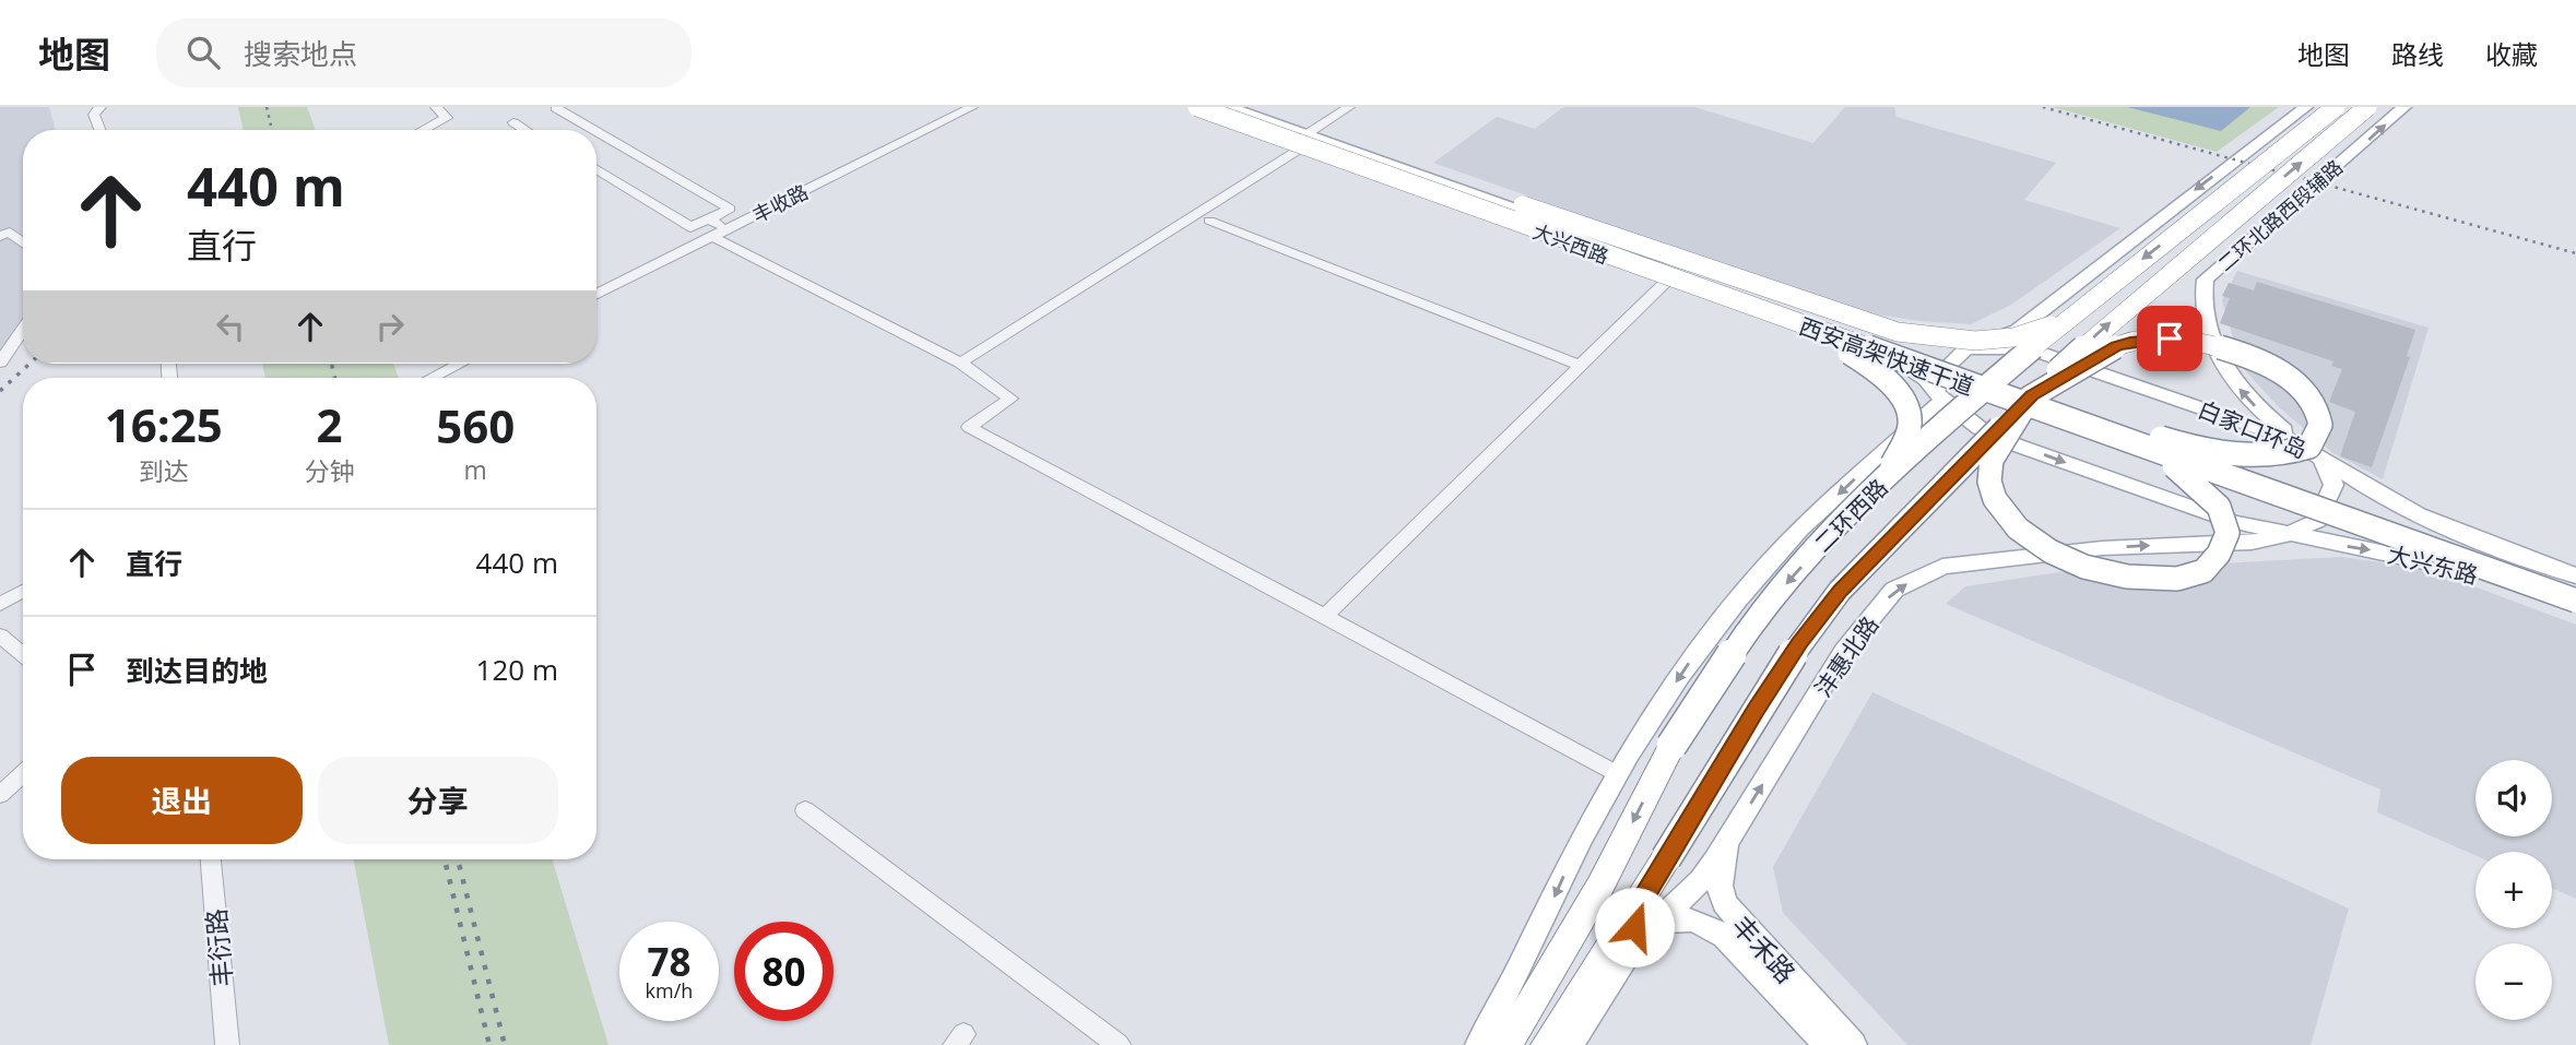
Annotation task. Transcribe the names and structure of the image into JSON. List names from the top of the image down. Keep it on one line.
{"streets":{"highway":["西安高架快速干道","二环西路"],"main road":["二环北路西段辅路","大兴西路","白家口环岛","大兴东路","沣惠北路","丰禾路"],"street":["丰收路","丰衍路"]},"crossings":[["二环北路西段辅路","白家口环岛"],["大兴西路","白家口环岛"],["白家口环岛","大兴东路"],["白家口环岛","沣惠北路"],["二环西路","沣惠北路"],["二环西路","丰禾路"],["大兴东路","沣惠北路"],["沣惠北路","丰禾路"]],"page":{"header":"地图","search":"搜索地点","nav":["地图","路线","收藏"],"turn":["440 m","直行"],"eta":["16:25","到达","2","分钟","560","m"],"list":[{"name":"直行","value":"440 m"},{"name":"到达目的地","value":"120 m"}],"buttons":["退出","分享"],"map_buttons":["+","−"],"speed":"78 km/h","limit":"80"}}
